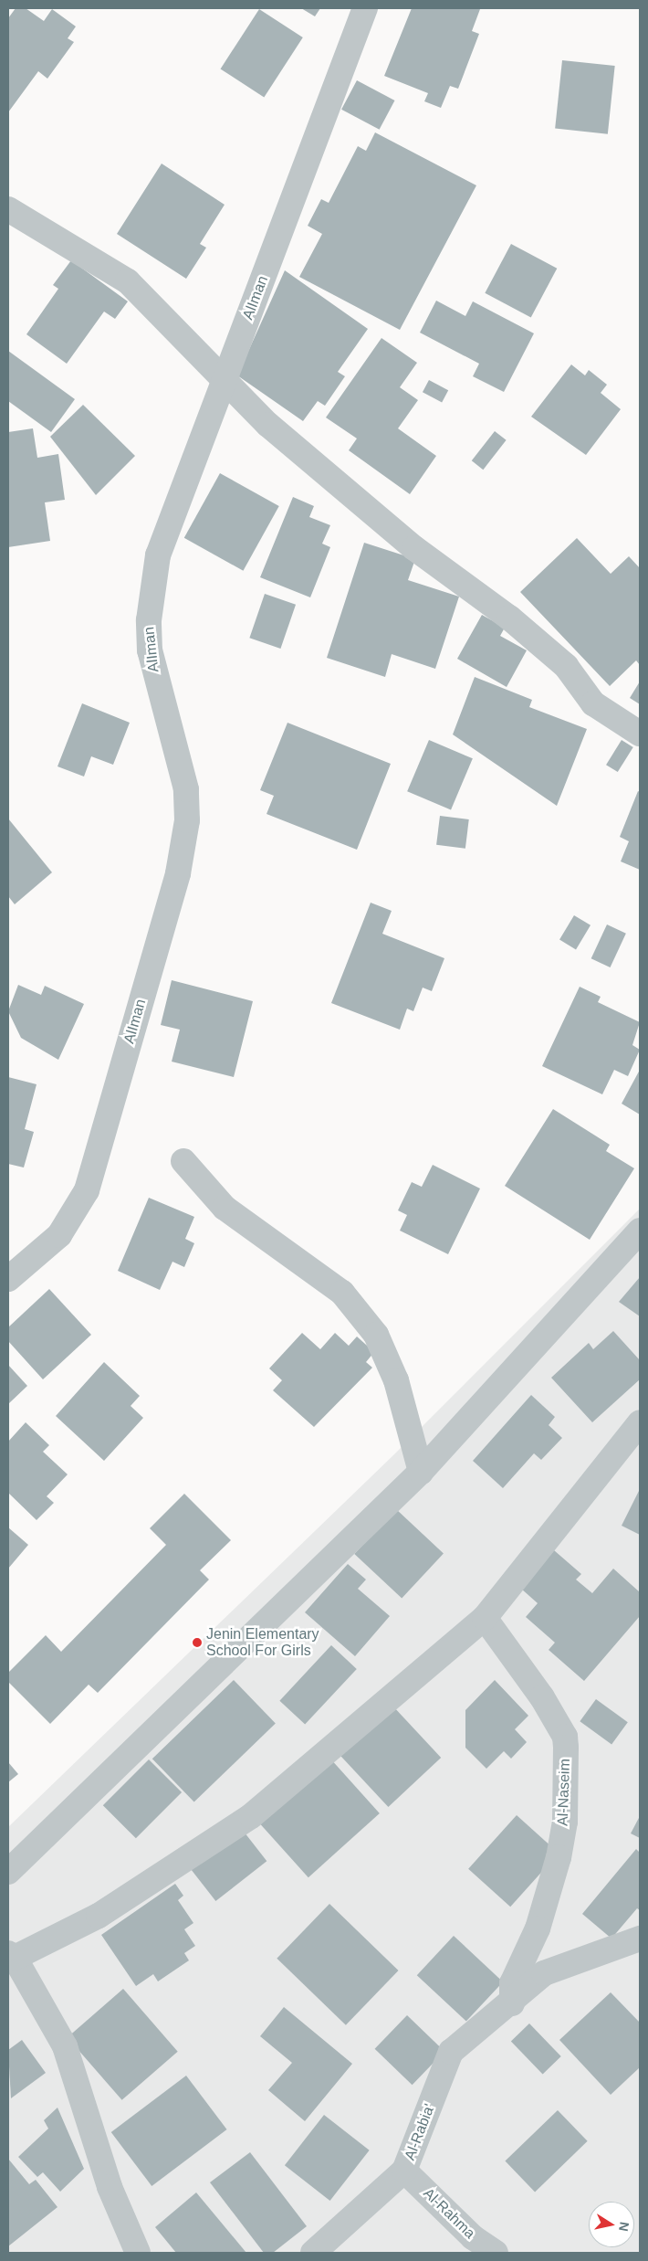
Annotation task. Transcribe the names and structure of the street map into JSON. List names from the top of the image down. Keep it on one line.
{"streets":{"street":["AlIman","Al-Naseim","Al-Rabia'","Al-Rahma"]},"crossings":[["Al-Naseim","Al-Rabia'"],["Al-Rabia'","Al-Rahma"]],"places":["Jenin Elementary School For Girls"],"north":"right"}
